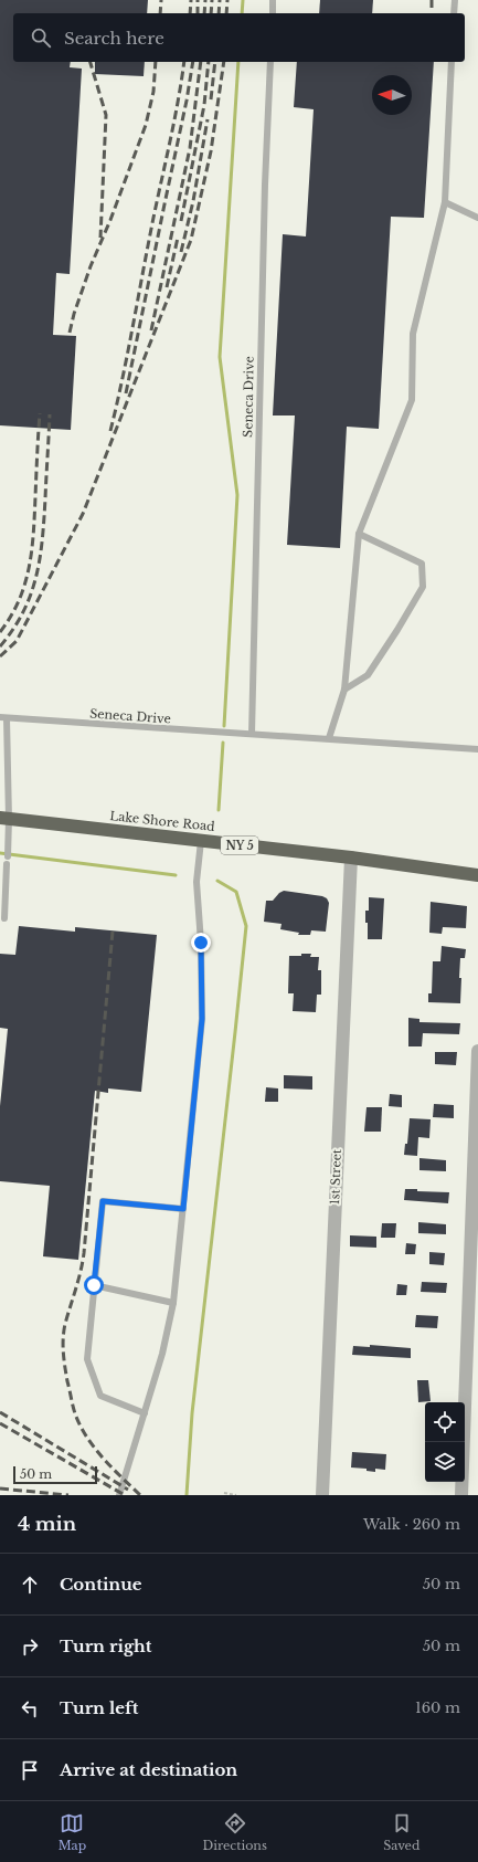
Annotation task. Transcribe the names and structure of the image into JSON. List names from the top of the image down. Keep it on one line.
{"streets":{"highway":["Lake Shore Road","NY 5"],"street":["1st Street"],"lane":["Seneca Drive"]},"crossings":[["Seneca Drive","Lake Shore Road"],["Lake Shore Road","1st Street"]],"scale_bar":"50 m","north":"left","page":{"search":"Search here","scale":"50 m","heading":["4 min","Walk · 260 m"],"list":[["Continue","50 m"],["Turn right","50 m"],["Turn left","160 m"],"Arrive at destination"],"nav":["Map","Directions","Saved"]}}
